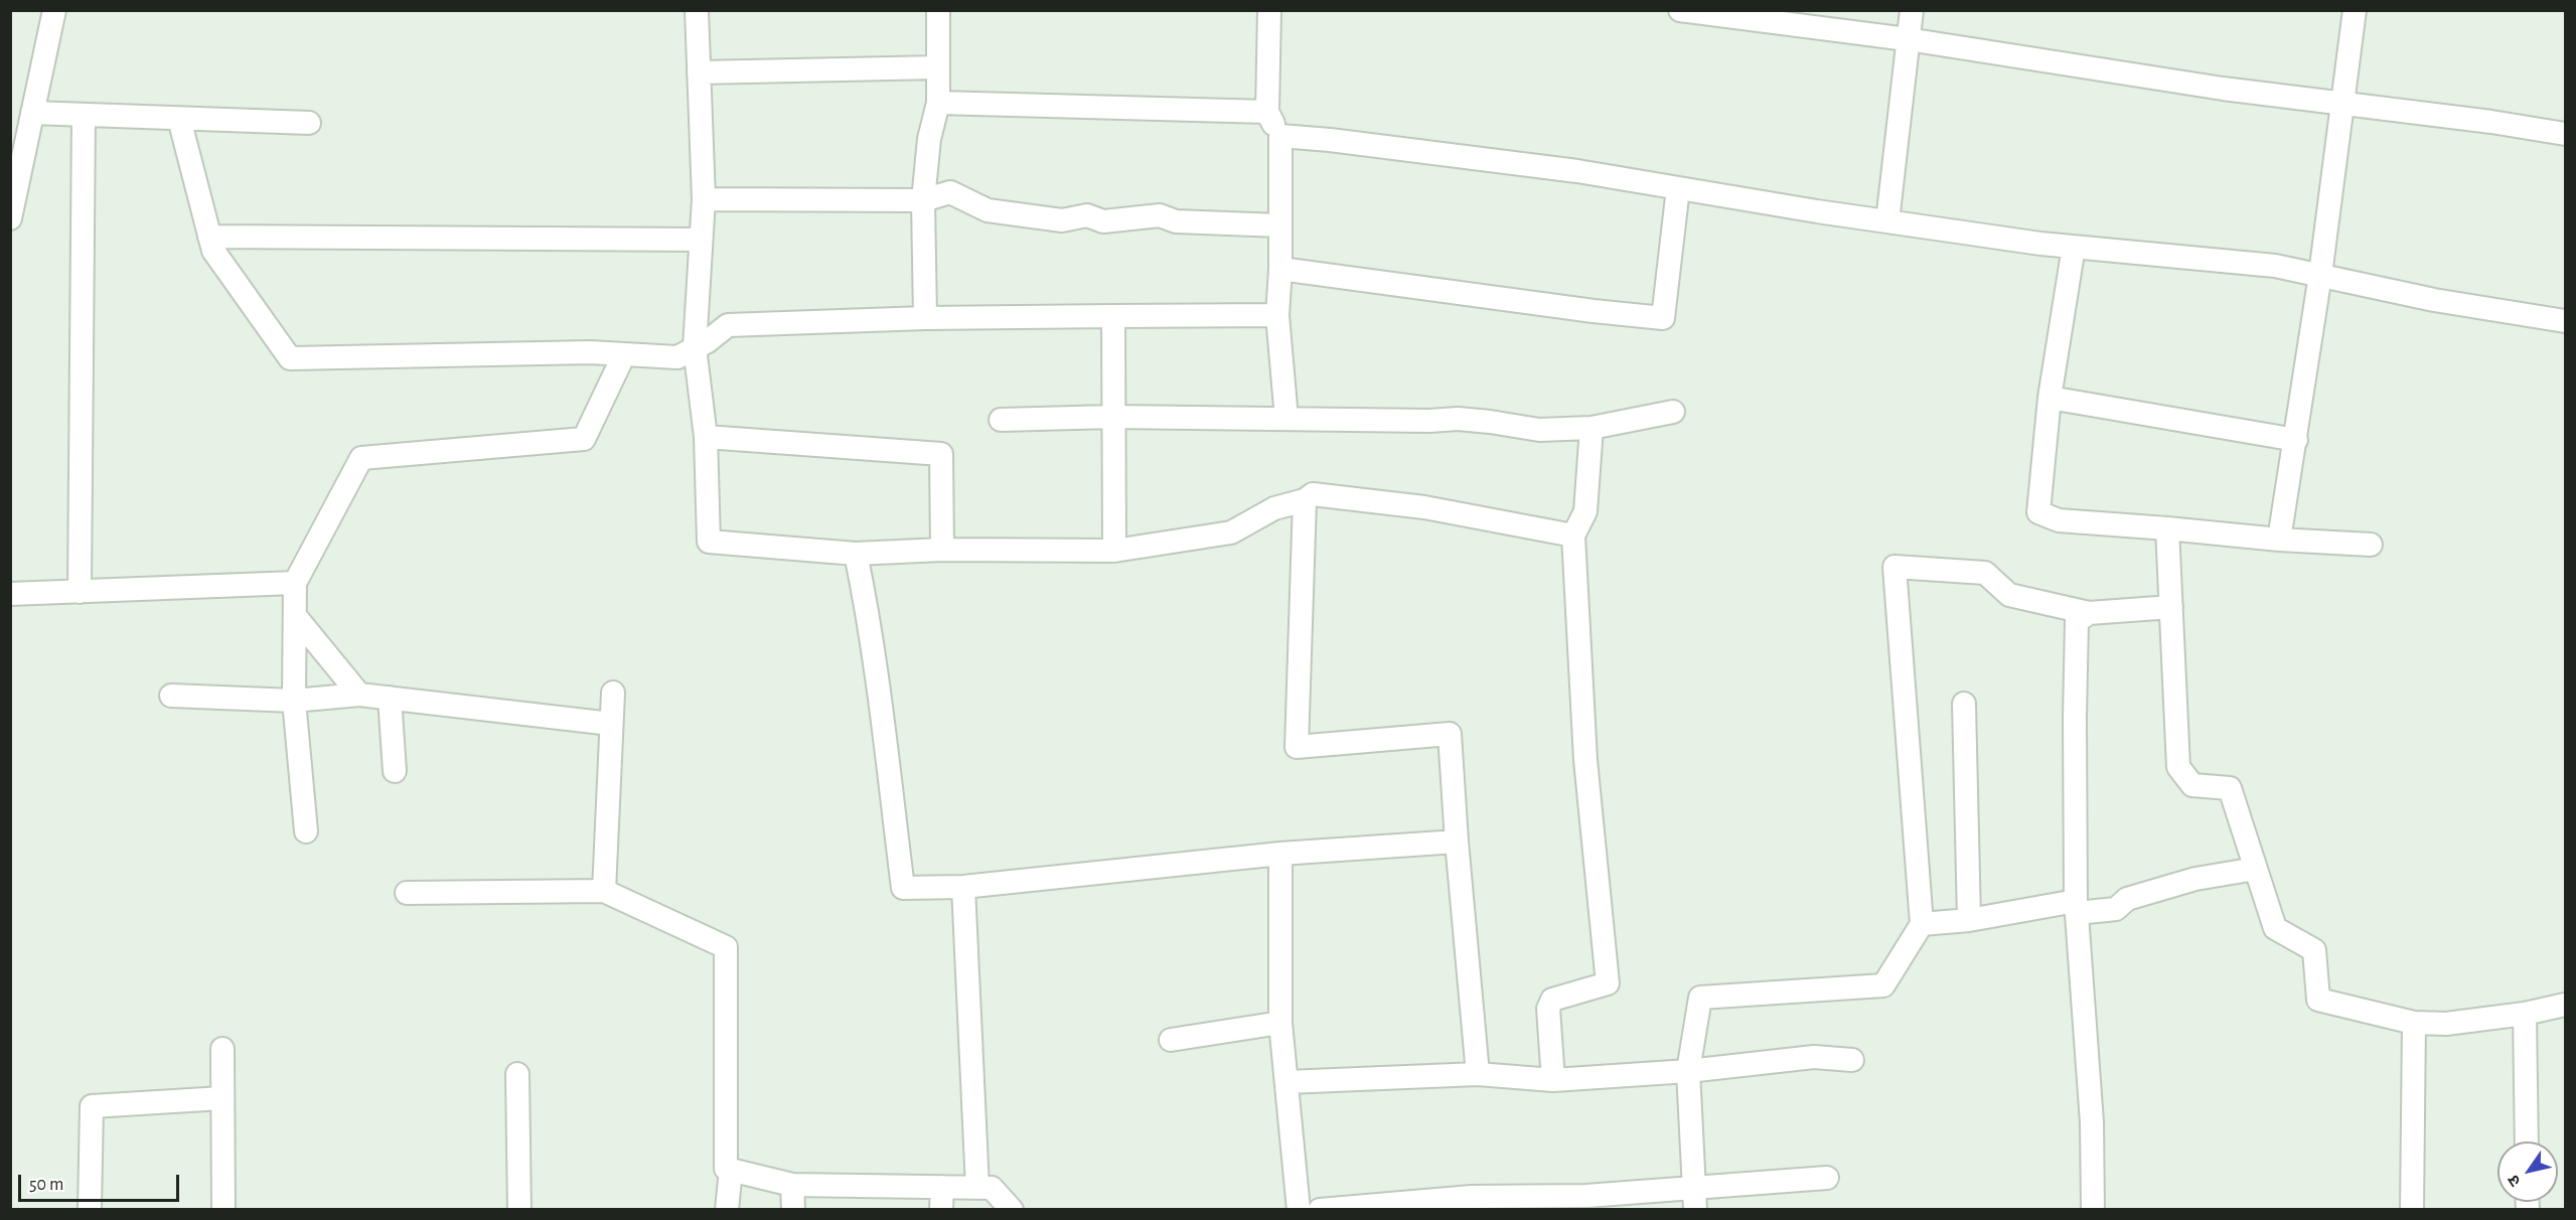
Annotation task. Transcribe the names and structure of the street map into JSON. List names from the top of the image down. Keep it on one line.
{"scale_bar":"50 m","north":"bottom left"}
